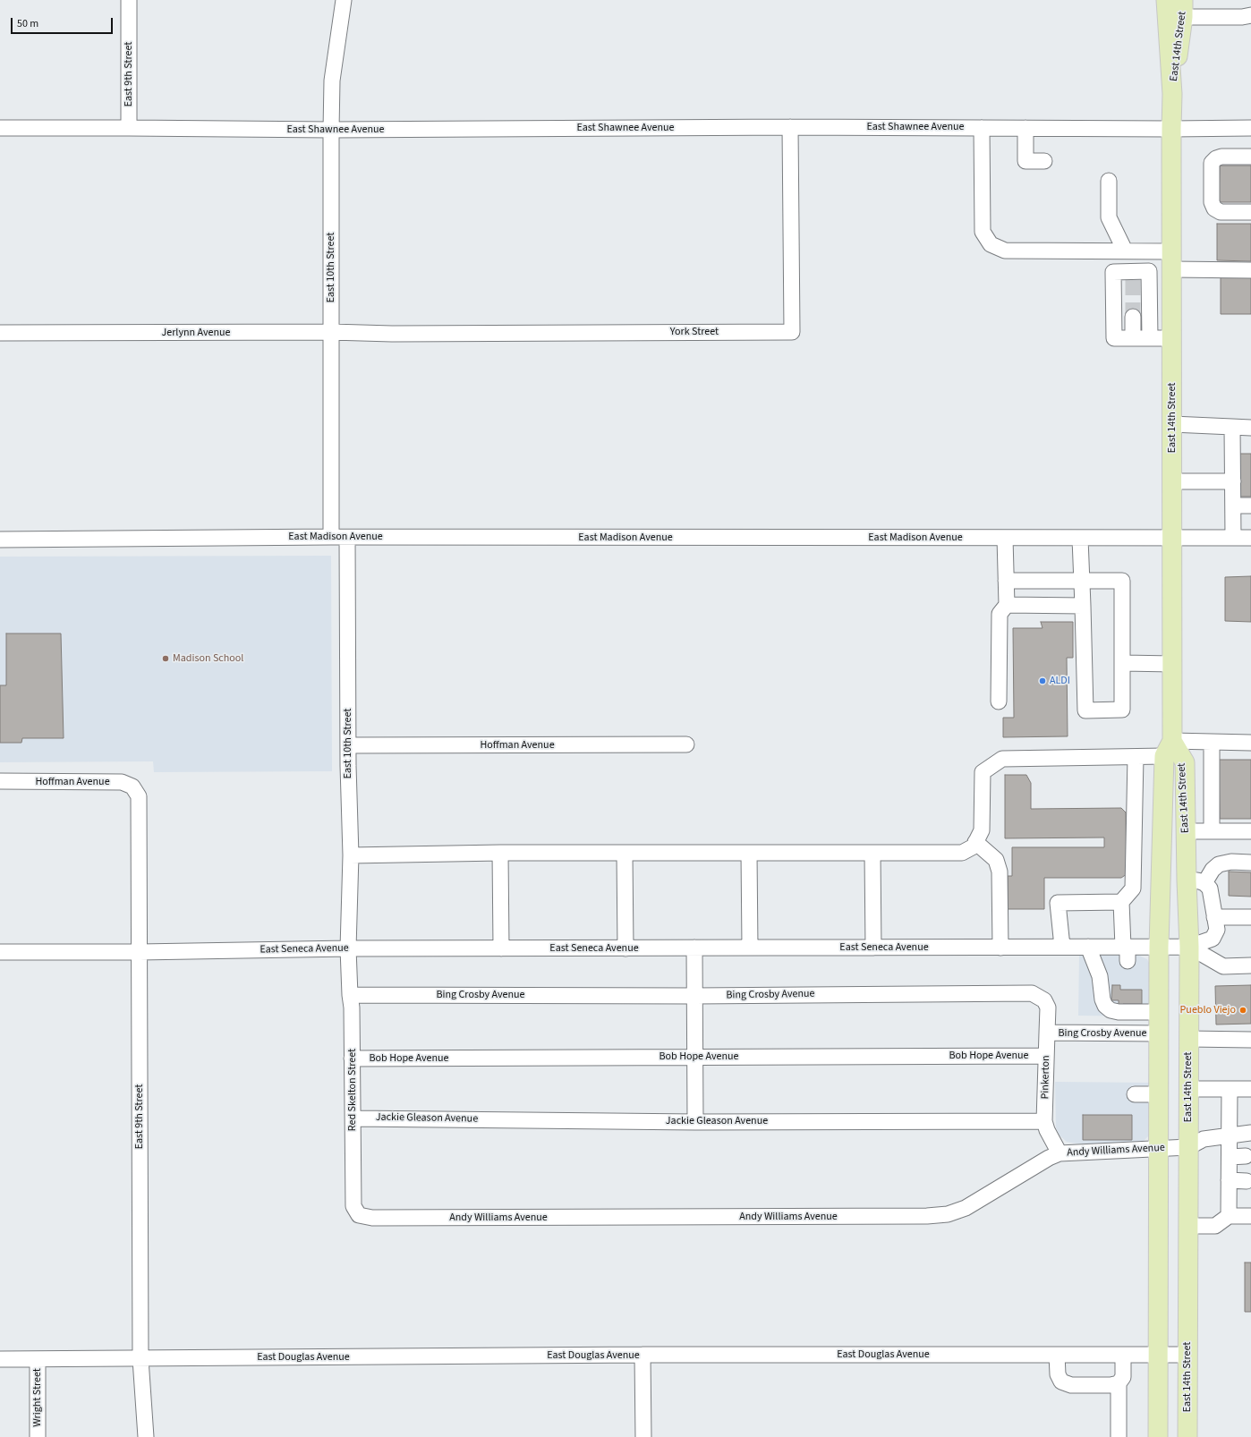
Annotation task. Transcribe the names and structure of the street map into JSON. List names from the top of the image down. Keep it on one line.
{"streets":{"main road":["East 14th Street"],"street":["East 9th Street","East Shawnee Avenue","East 10th Street","York Street","Jerlynn Avenue","East Madison Avenue","Hoffman Avenue","East Seneca Avenue","Bing Crosby Avenue","Bob Hope Avenue","Pinkerton","Red Skelton Street","Jackie Gleason Avenue","Andy Williams Avenue","East Douglas Avenue","Wright Street"]},"crossings":[["East 14th Street","East Shawnee Avenue"],["East 14th Street","East Madison Avenue"],["East 14th Street","East Seneca Avenue"],["East 14th Street","Bing Crosby Avenue"],["East 14th Street","Andy Williams Avenue"],["East 14th Street","East Douglas Avenue"],["East 9th Street","East Shawnee Avenue"],["East 9th Street","Hoffman Avenue"],["East 9th Street","East Seneca Avenue"],["East 9th Street","East Douglas Avenue"],["East Shawnee Avenue","East 10th Street"],["East Shawnee Avenue","York Street"],["East 10th Street","Jerlynn Avenue"],["East 10th Street","East Madison Avenue"],["East 10th Street","Hoffman Avenue"],["East 10th Street","East Seneca Avenue"],["East 10th Street","Red Skelton Street"],["York Street","Jerlynn Avenue"],["East Seneca Avenue","Red Skelton Street"],["Bing Crosby Avenue","Pinkerton"],["Bing Crosby Avenue","Red Skelton Street"],["Bob Hope Avenue","Pinkerton"],["Bob Hope Avenue","Red Skelton Street"],["Pinkerton","Jackie Gleason Avenue"],["Red Skelton Street","Jackie Gleason Avenue"],["Red Skelton Street","Andy Williams Avenue"],["East Douglas Avenue","Wright Street"]],"places":["Madison School","ALDI","Pueblo Viejo"],"scale_bar":"50 m"}
